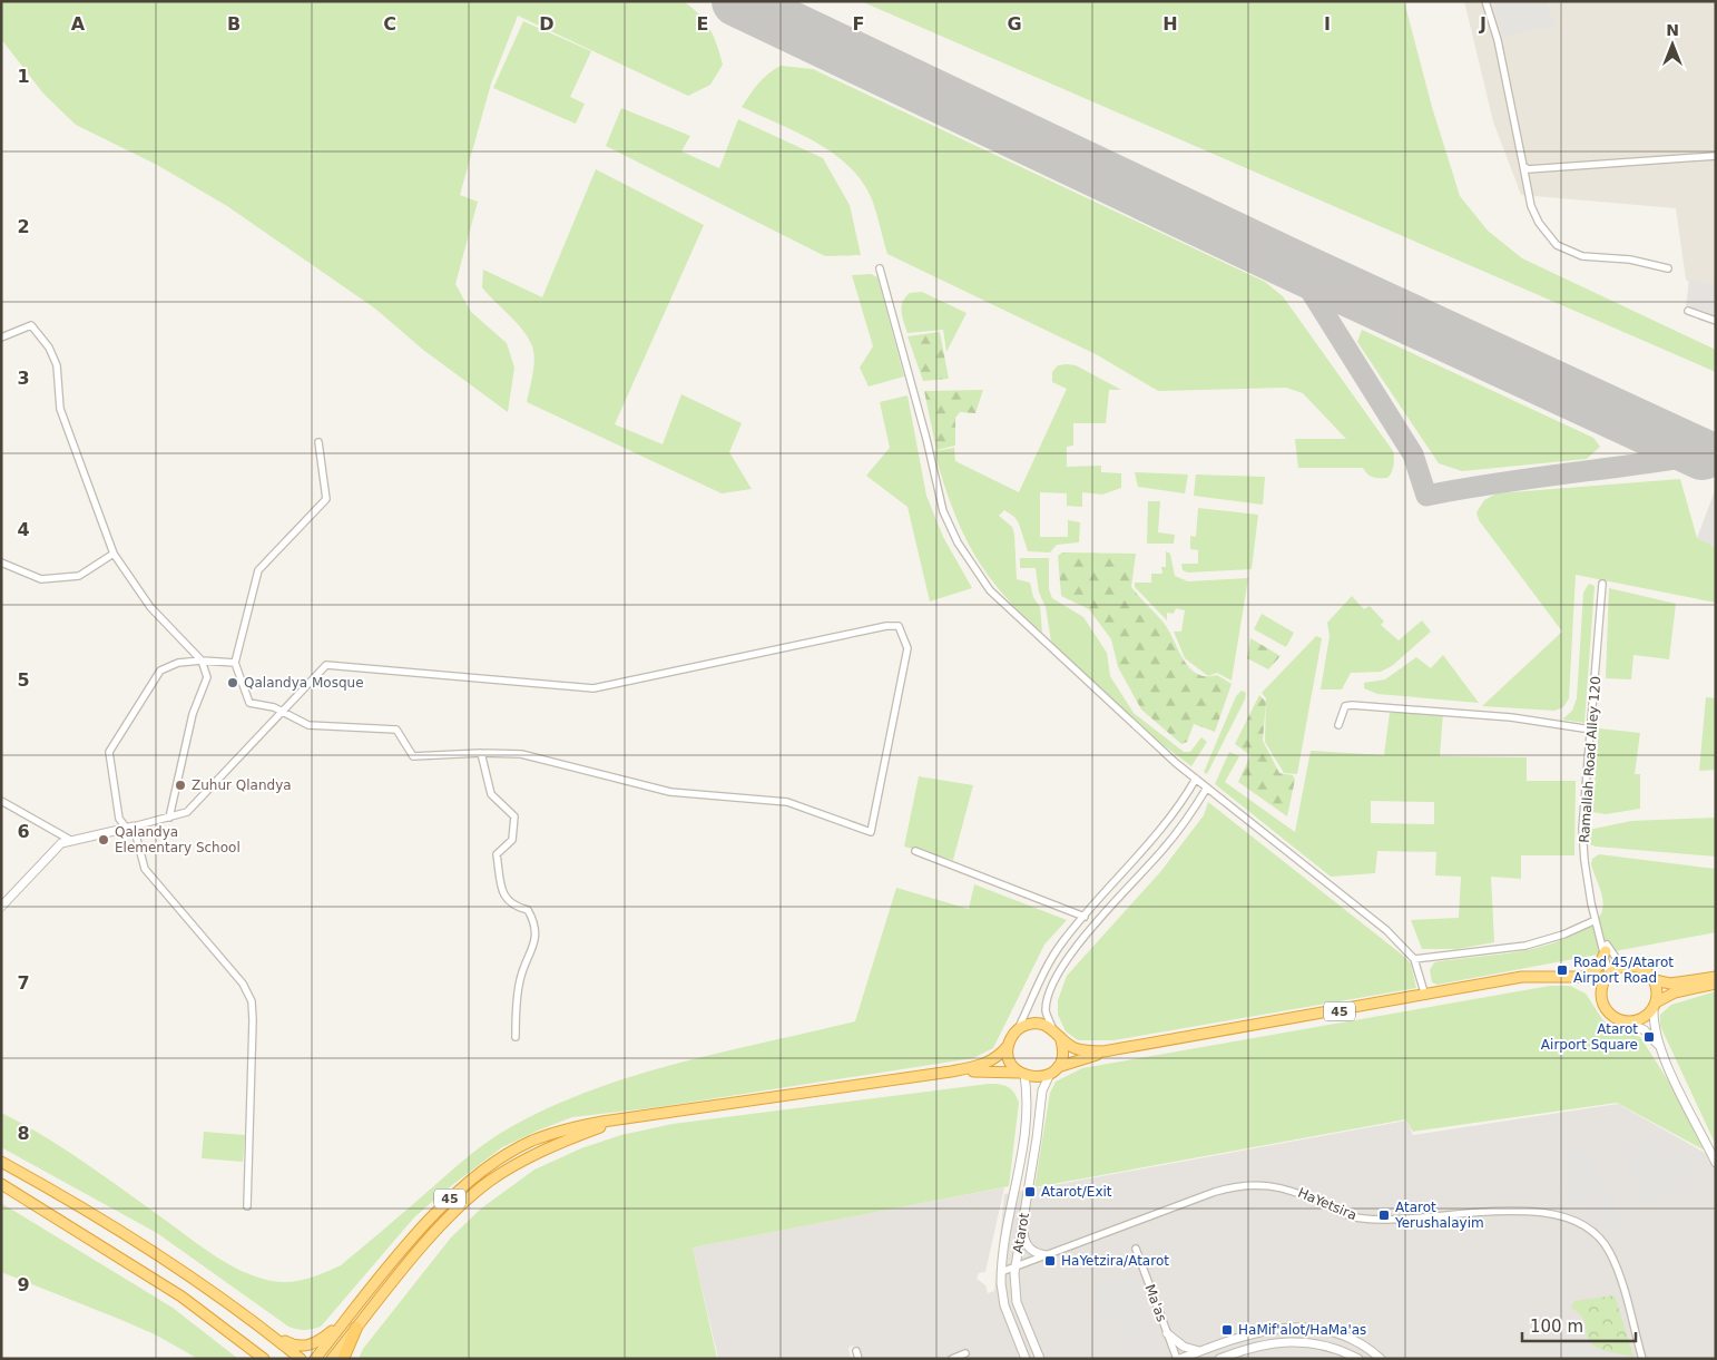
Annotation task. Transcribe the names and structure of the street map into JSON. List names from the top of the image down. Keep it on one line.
{"streets":{"highway":["45"],"street":["Ramallah Road Alley 120","HaYetsira","Atarot","Ma'as"]},"crossings":[["Ramallah Road Alley 120","45"],["45","Atarot"],["HaYetsira","Atarot"]],"places":{"other":["Qalandya Mosque","Zuhur Qlandya","Qalandya Elementary School"],"transit":["Road 45/Atarot Airport Road","Atarot Airport Square","Atarot/Exit","Atarot Yerushalayim","HaYetzira/Atarot","HaMif'alot/HaMa'as"]},"scale_bar":"100 m","north":"top","grid":{"columns":["A","B","C","D","E","F","G","H","I","J"],"rows":["1","2","3","4","5","6","7","8","9"]}}
